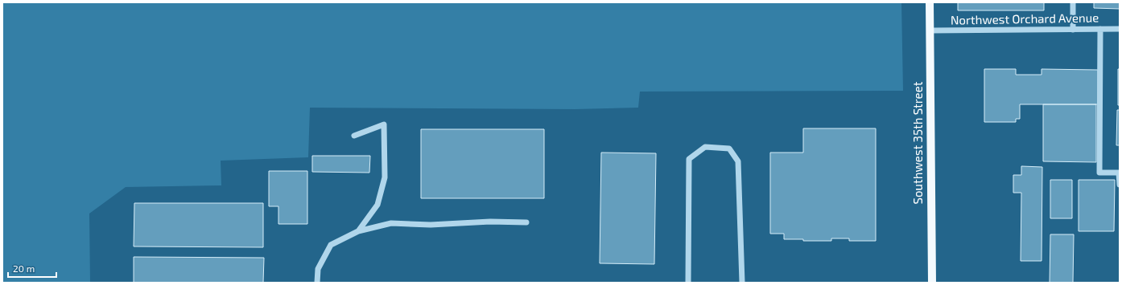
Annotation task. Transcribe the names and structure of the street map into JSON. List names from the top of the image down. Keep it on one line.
{"streets":{"main road":["Southwest 35th Street"],"street":["Northwest Orchard Avenue"]},"crossings":[["Northwest Orchard Avenue","Southwest 35th Street"]],"scale_bar":"20 m"}
